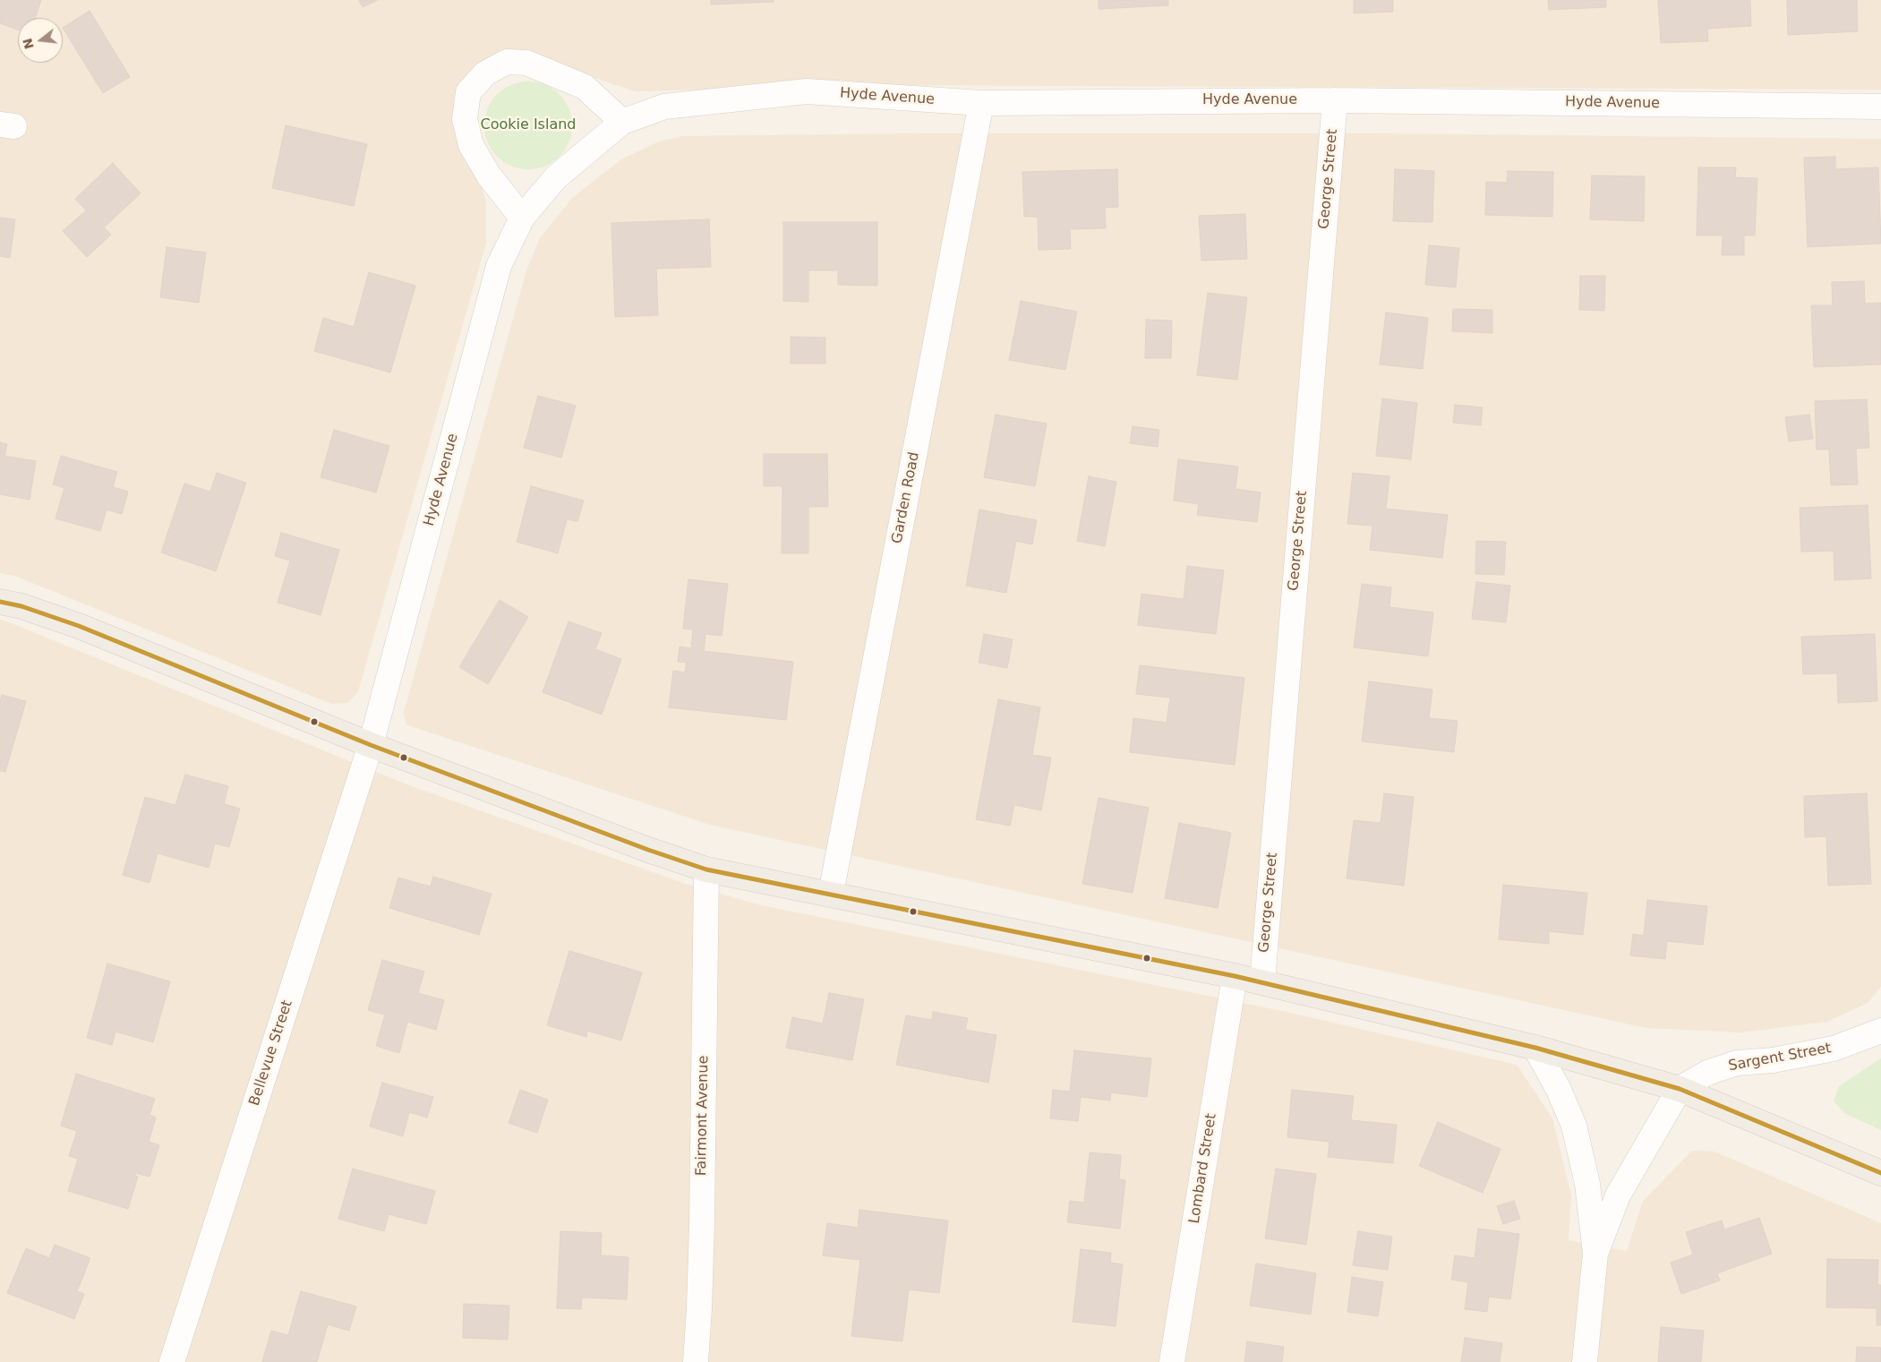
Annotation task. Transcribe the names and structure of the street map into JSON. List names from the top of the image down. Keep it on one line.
{"streets":{"street":["Hyde Avenue","George Street","Garden Road","Bellevue Street","Sargent Street","Fairmont Avenue","Lombard Street"]},"crossings":[["Hyde Avenue","George Street"],["Hyde Avenue","Garden Road"],["Hyde Avenue","Bellevue Street"]],"parks":["Cookie Island"],"north":"left"}
